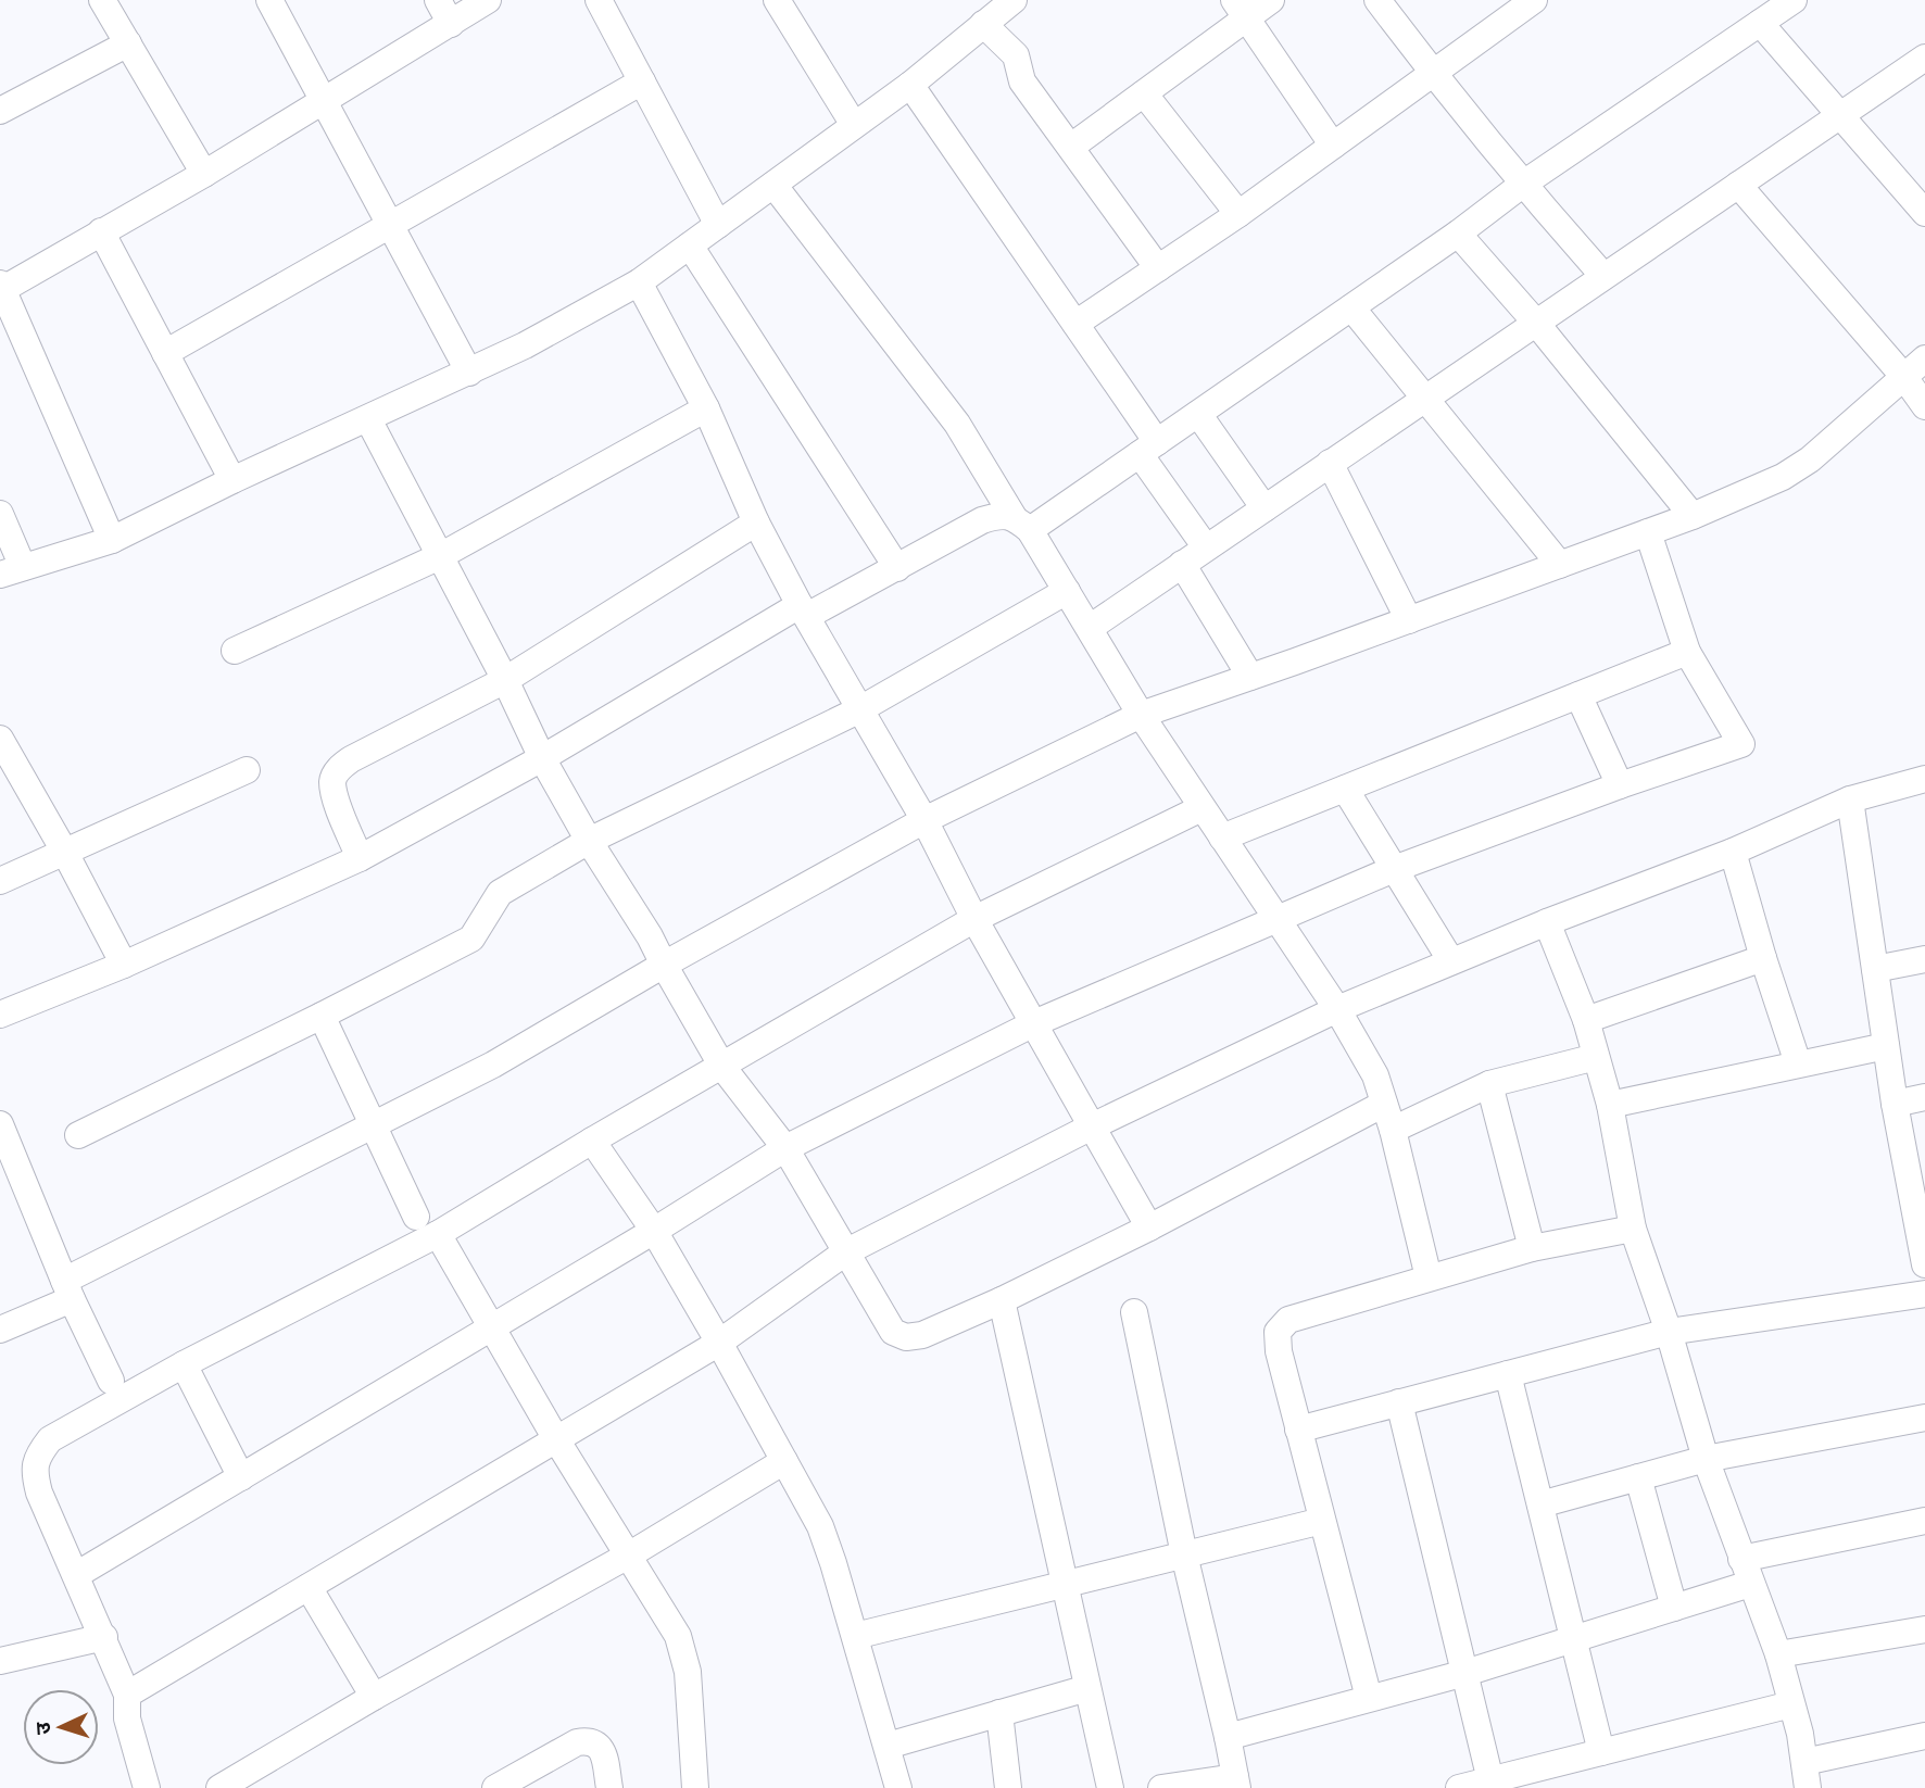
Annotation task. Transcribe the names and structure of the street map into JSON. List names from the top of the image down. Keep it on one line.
{"north":"left"}
